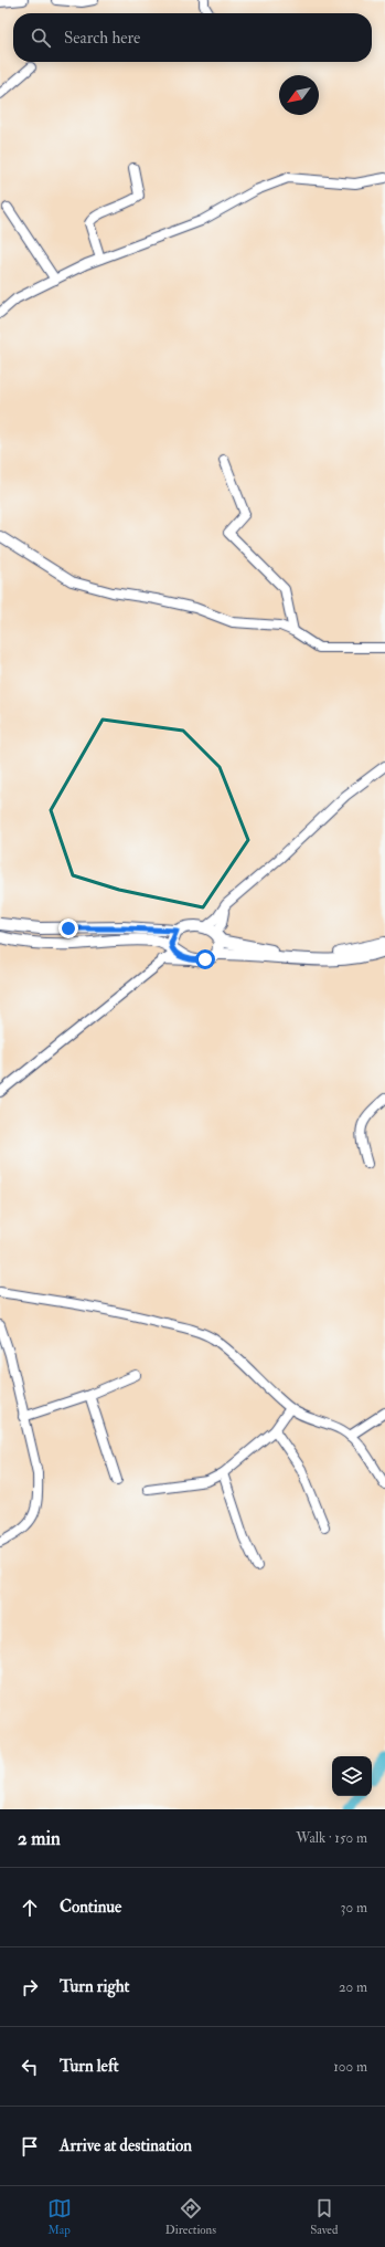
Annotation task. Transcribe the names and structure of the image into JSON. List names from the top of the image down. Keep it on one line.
{"north":"bottom left","page":{"search":"Search here","heading":["2 min","Walk · 150 m"],"list":[["Continue","30 m"],["Turn right","20 m"],["Turn left","100 m"],"Arrive at destination"],"nav":["Map","Directions","Saved"]}}
